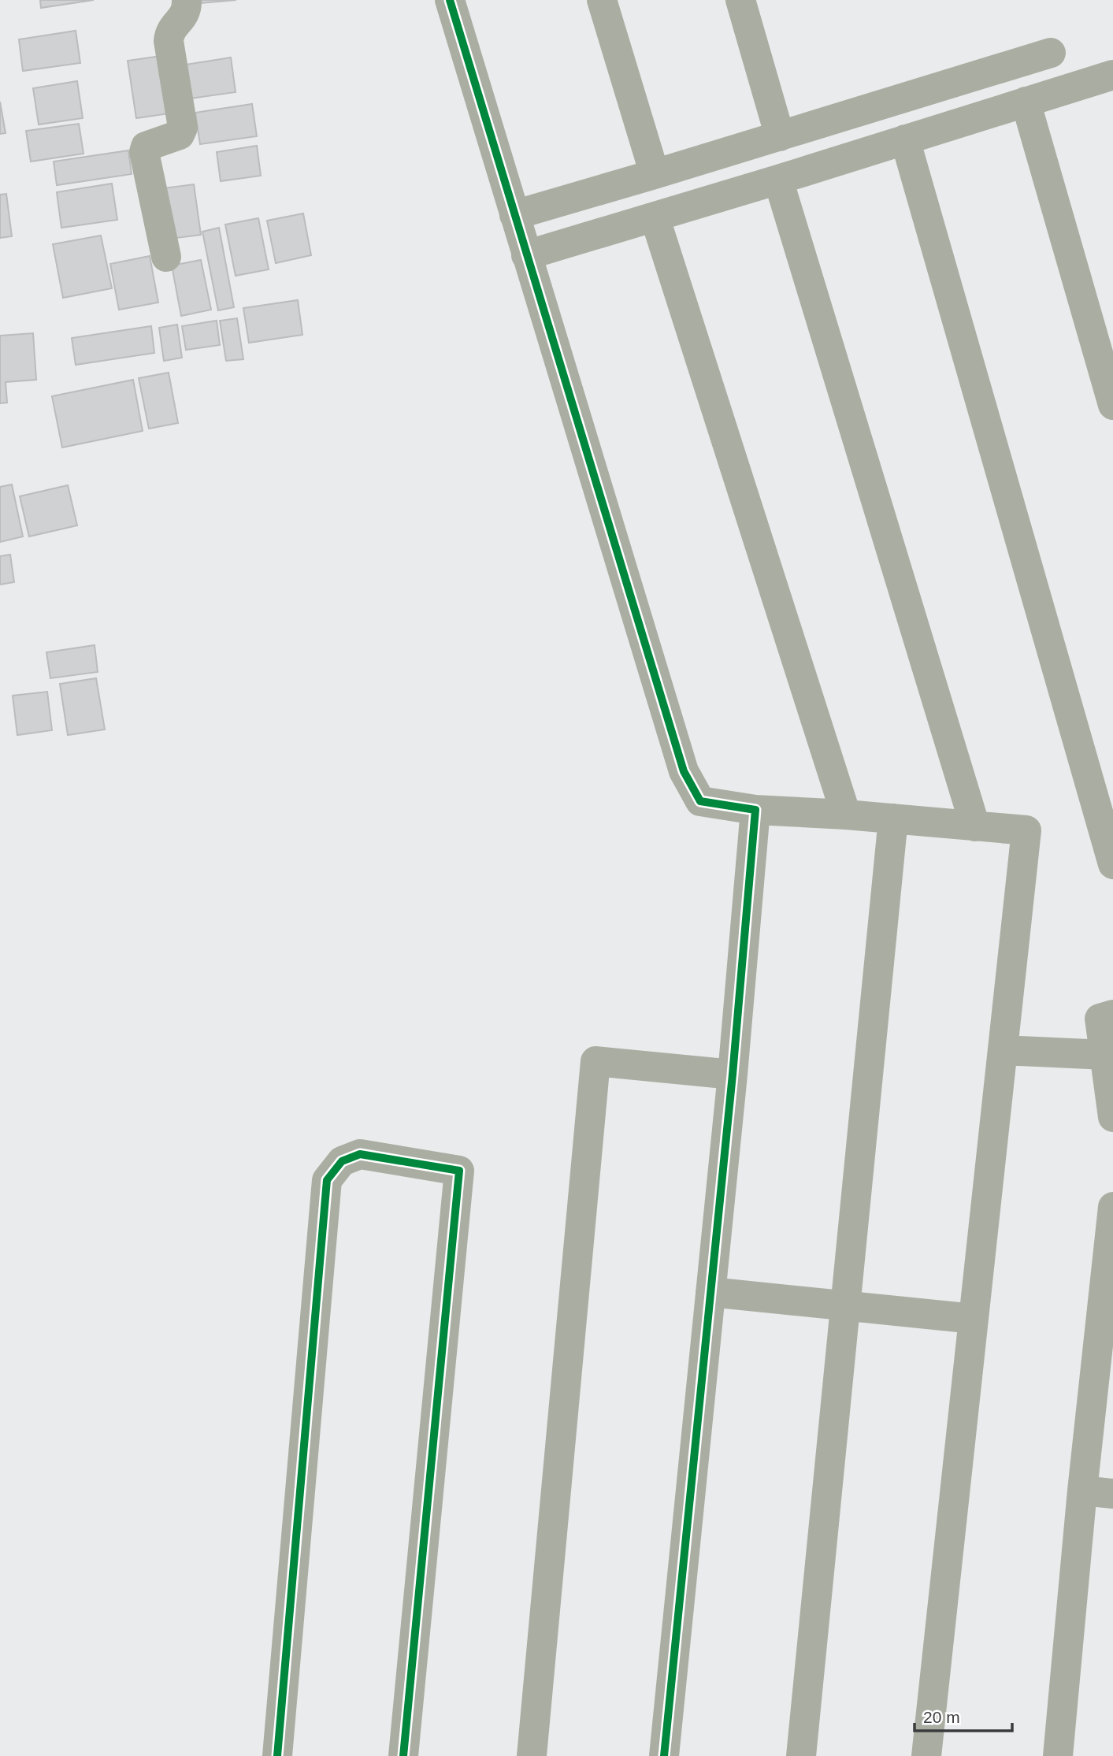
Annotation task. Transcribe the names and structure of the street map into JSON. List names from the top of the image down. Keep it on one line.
{"scale_bar":"20 m"}
